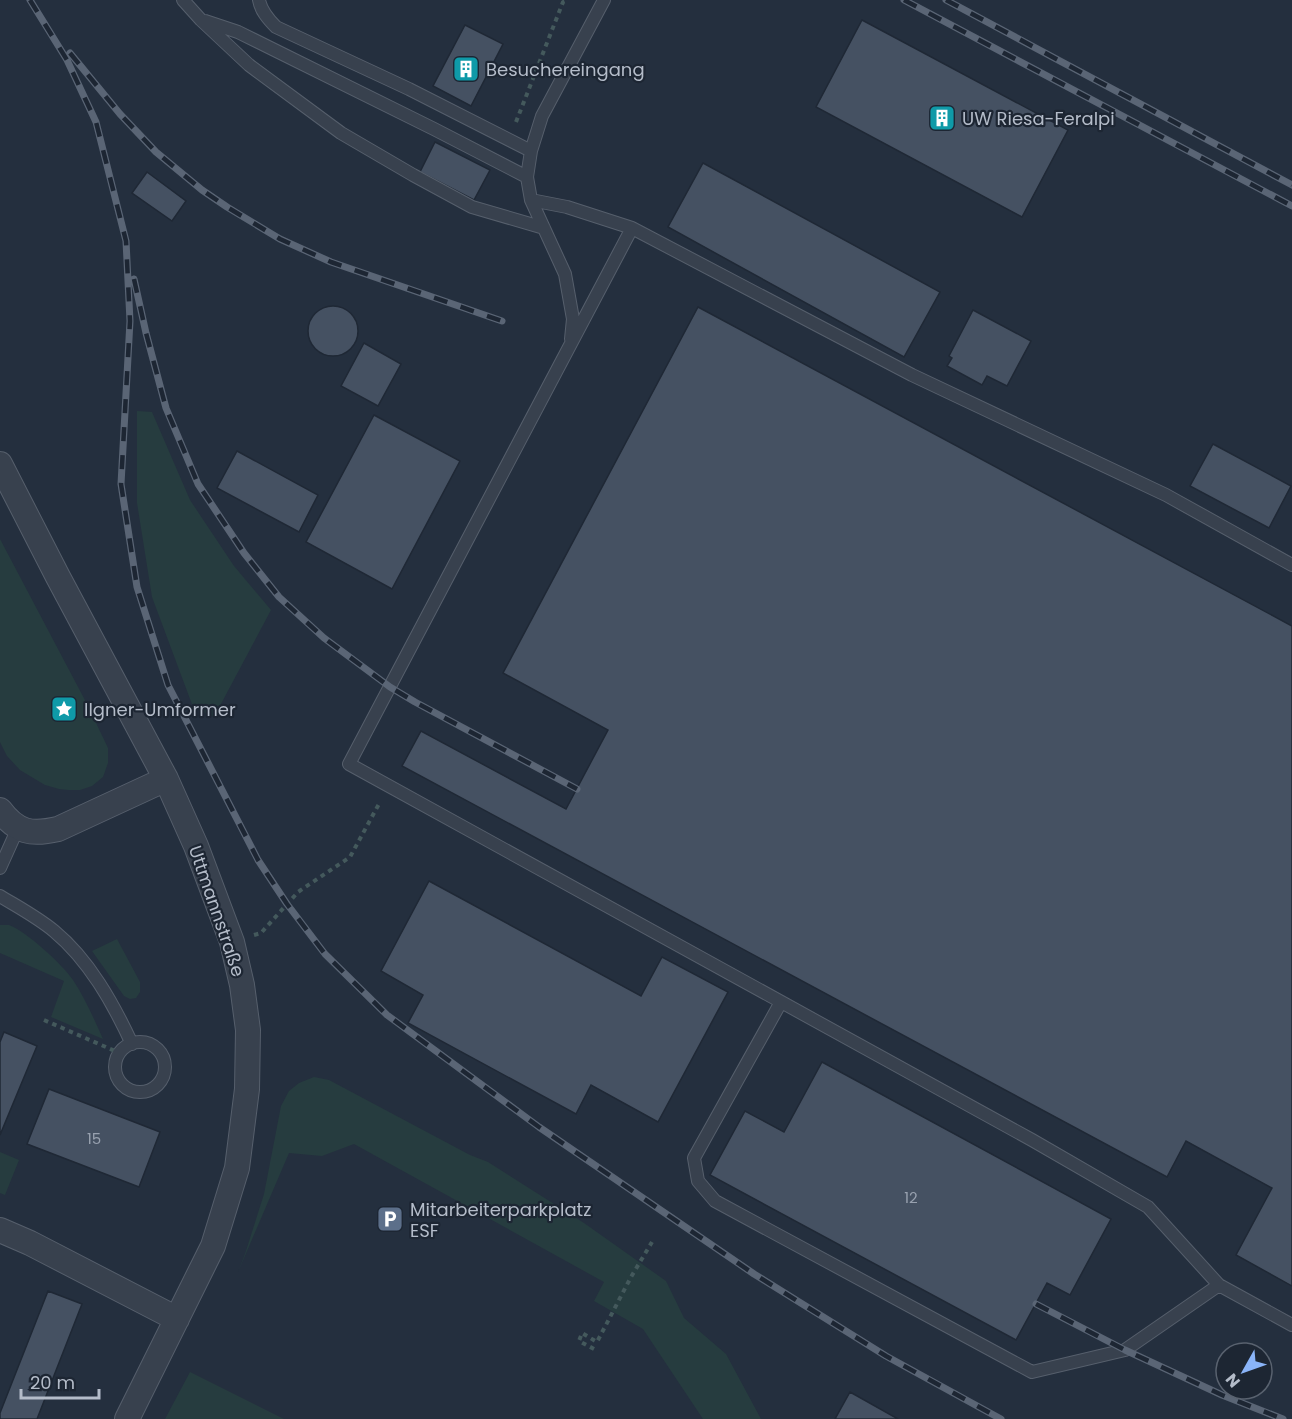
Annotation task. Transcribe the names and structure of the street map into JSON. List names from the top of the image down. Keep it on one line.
{"streets":{"street":["Uttmannstraße"]},"places":{"building":["Besuchereingang","UW Riesa-Feralpi"],"place":["Ilgner-Umformer"],"parking":["Mitarbeiterparkplatz ESF"]},"house_numbers":["15","12"],"scale_bar":"20 m","north":"bottom left"}
